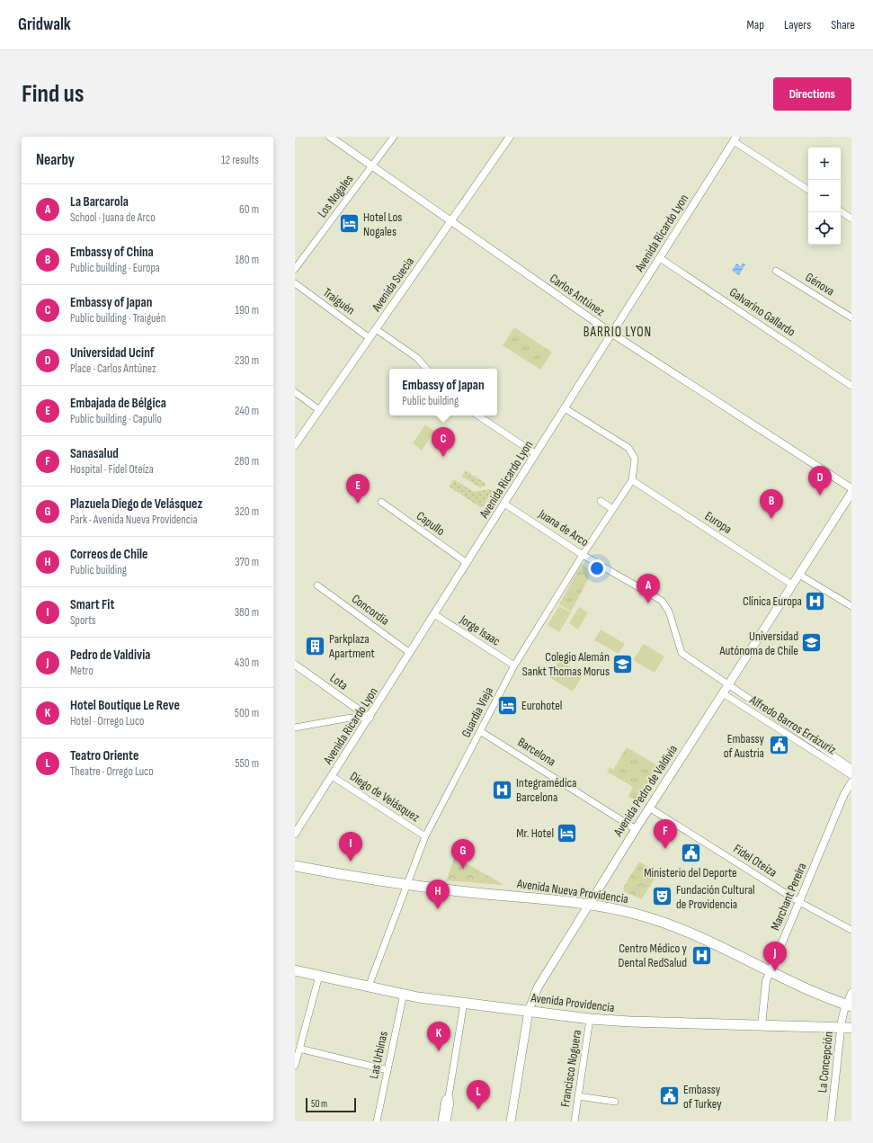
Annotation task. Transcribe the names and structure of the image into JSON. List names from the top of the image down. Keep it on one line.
{"streets":{"main road":["Avenida Pedro de Valdivia","Avenida Nueva Providencia","Avenida Providencia"],"street":["Los Nogales","Avenida Ricardo Lyon","Avenida Suecia","Génova","Carlos Antúnez","Traiguén","Galvarino Gallardo","Europa","Capullo","Juana de Arco","Concordia","Jorge Isaac","Lota","Guardia Vieja","Alfredo Barros Errázuriz","Barcelona","Diego de Velásquez","Fidel Oteíza","Marchant Pereira","Las Urbinas","La Concepción","Francisco Noguera"]},"crossings":[["Los Nogales","Carlos Antúnez"],["Avenida Ricardo Lyon","Carlos Antúnez"],["Avenida Ricardo Lyon","Galvarino Gallardo"],["Avenida Ricardo Lyon","Capullo"],["Avenida Ricardo Lyon","Juana de Arco"],["Avenida Ricardo Lyon","Concordia"],["Avenida Ricardo Lyon","Jorge Isaac"],["Avenida Ricardo Lyon","Lota"],["Avenida Ricardo Lyon","Guardia Vieja"],["Avenida Ricardo Lyon","Diego de Velásquez"],["Avenida Suecia","Carlos Antúnez"],["Avenida Suecia","Traiguén"],["Europa","Guardia Vieja"],["Europa","Avenida Pedro de Valdivia"],["Juana de Arco","Guardia Vieja"],["Juana de Arco","Alfredo Barros Errázuriz"],["Juana de Arco","Avenida Pedro de Valdivia"],["Jorge Isaac","Guardia Vieja"],["Guardia Vieja","Barcelona"],["Guardia Vieja","Diego de Velásquez"],["Guardia Vieja","Avenida Nueva Providencia"],["Guardia Vieja","Avenida Providencia"],["Alfredo Barros Errázuriz","Avenida Pedro de Valdivia"],["Barcelona","Avenida Pedro de Valdivia"],["Avenida Pedro de Valdivia","Fidel Oteíza"],["Avenida Pedro de Valdivia","Avenida Nueva Providencia"],["Avenida Pedro de Valdivia","Avenida Providencia"],["Fidel Oteíza","Marchant Pereira"],["Avenida Nueva Providencia","Marchant Pereira"],["Avenida Nueva Providencia","La Concepción"],["Marchant Pereira","Avenida Providencia"],["Avenida Providencia","Las Urbinas"],["Avenida Providencia","La Concepción"],["Avenida Providencia","Francisco Noguera"]],"districts":["BARRIO LYON"],"places":{"hotel":["Hotel Los Nogales","Eurohotel","Mr. Hotel"],"hospital":["Clínica Europa","Integramédica Barcelona","Centro Médico y Dental RedSalud"],"school or university":["Universidad Autónoma de Chile","Colegio Alemán Sankt Thomas Morus"],"building":["Parkplaza Apartment"],"public building":["Embassy of Austria","Ministerio del Deporte","Embassy of Turkey"],"theatre":["Fundación Cultural de Providencia"]},"scale_bar":"50 m","page":{"header":"Gridwalk","nav":["Map","Layers","Share"],"buttons":"Directions","title":"Find us","heading":["Nearby","12 results"],"map_buttons":["+","−"],"list":[{"mark":"A","name":"La Barcarola","note":"School · Juana de Arco","value":"60 m"},{"mark":"B","name":"Embassy of China","note":"Public building · Europa","value":"180 m"},{"mark":"C","name":"Embassy of Japan","note":"Public building · Traiguén","value":"190 m"},{"mark":"D","name":"Universidad Ucinf","note":"Place · Carlos Antúnez","value":"230 m"},{"mark":"E","name":"Embajada de Bélgica","note":"Public building · Capullo","value":"240 m"},{"mark":"F","name":"Sanasalud","note":"Hospital · Fidel Oteíza","value":"280 m"},{"mark":"G","name":"Plazuela Diego de Velásquez","note":"Park · Avenida Nueva Providencia","value":"320 m"},{"mark":"H","name":"Correos de Chile","note":"Public building","value":"370 m"},{"mark":"I","name":"Smart Fit","note":"Sports","value":"380 m"},{"mark":"J","name":"Pedro de Valdivia","note":"Metro","value":"430 m"},{"mark":"K","name":"Hotel Boutique Le Reve","note":"Hotel · Orrego Luco","value":"500 m"},{"mark":"L","name":"Teatro Oriente","note":"Theatre · Orrego Luco","value":"550 m"}],"popup":["Embassy of Japan","Public building"],"pins":["C","D","E","B","A","F","I","G","H","J","K","L"],"scale":"50 m"}}
